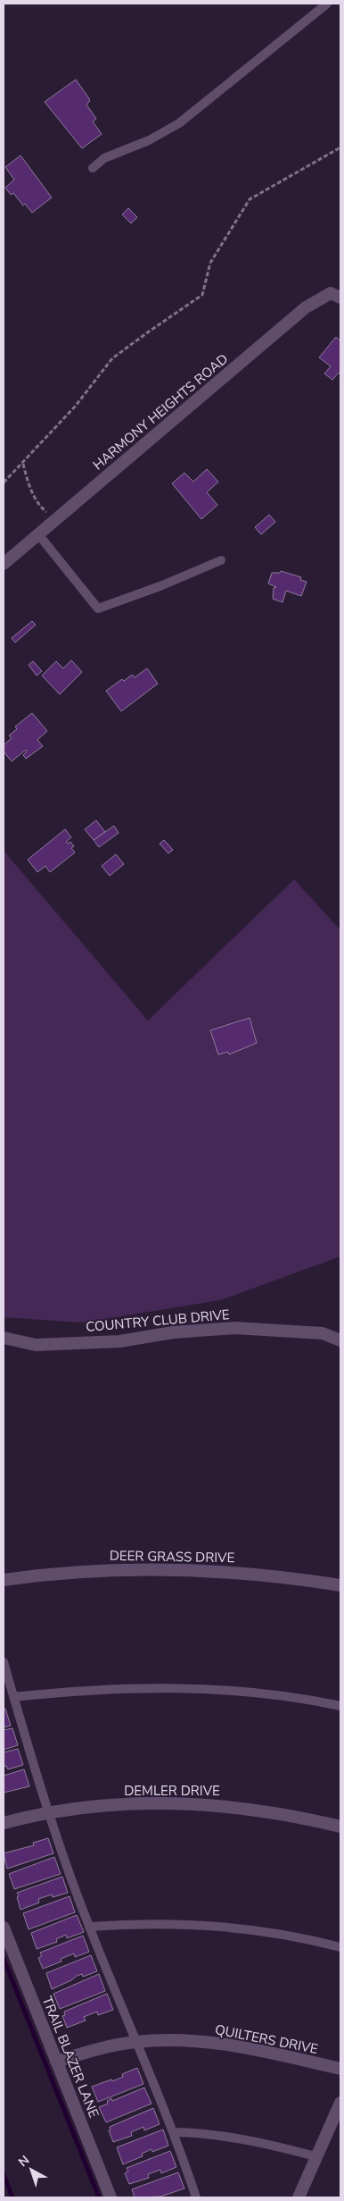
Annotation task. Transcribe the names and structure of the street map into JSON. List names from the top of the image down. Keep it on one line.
{"streets":{"street":["HARMONY HEIGHTS ROAD","COUNTRY CLUB DRIVE","DEER GRASS DRIVE","DEMLER DRIVE","QUILTERS DRIVE","TRAIL BLAZER LANE"]},"crossings":[["QUILTERS DRIVE","TRAIL BLAZER LANE"]],"north":"top left"}
